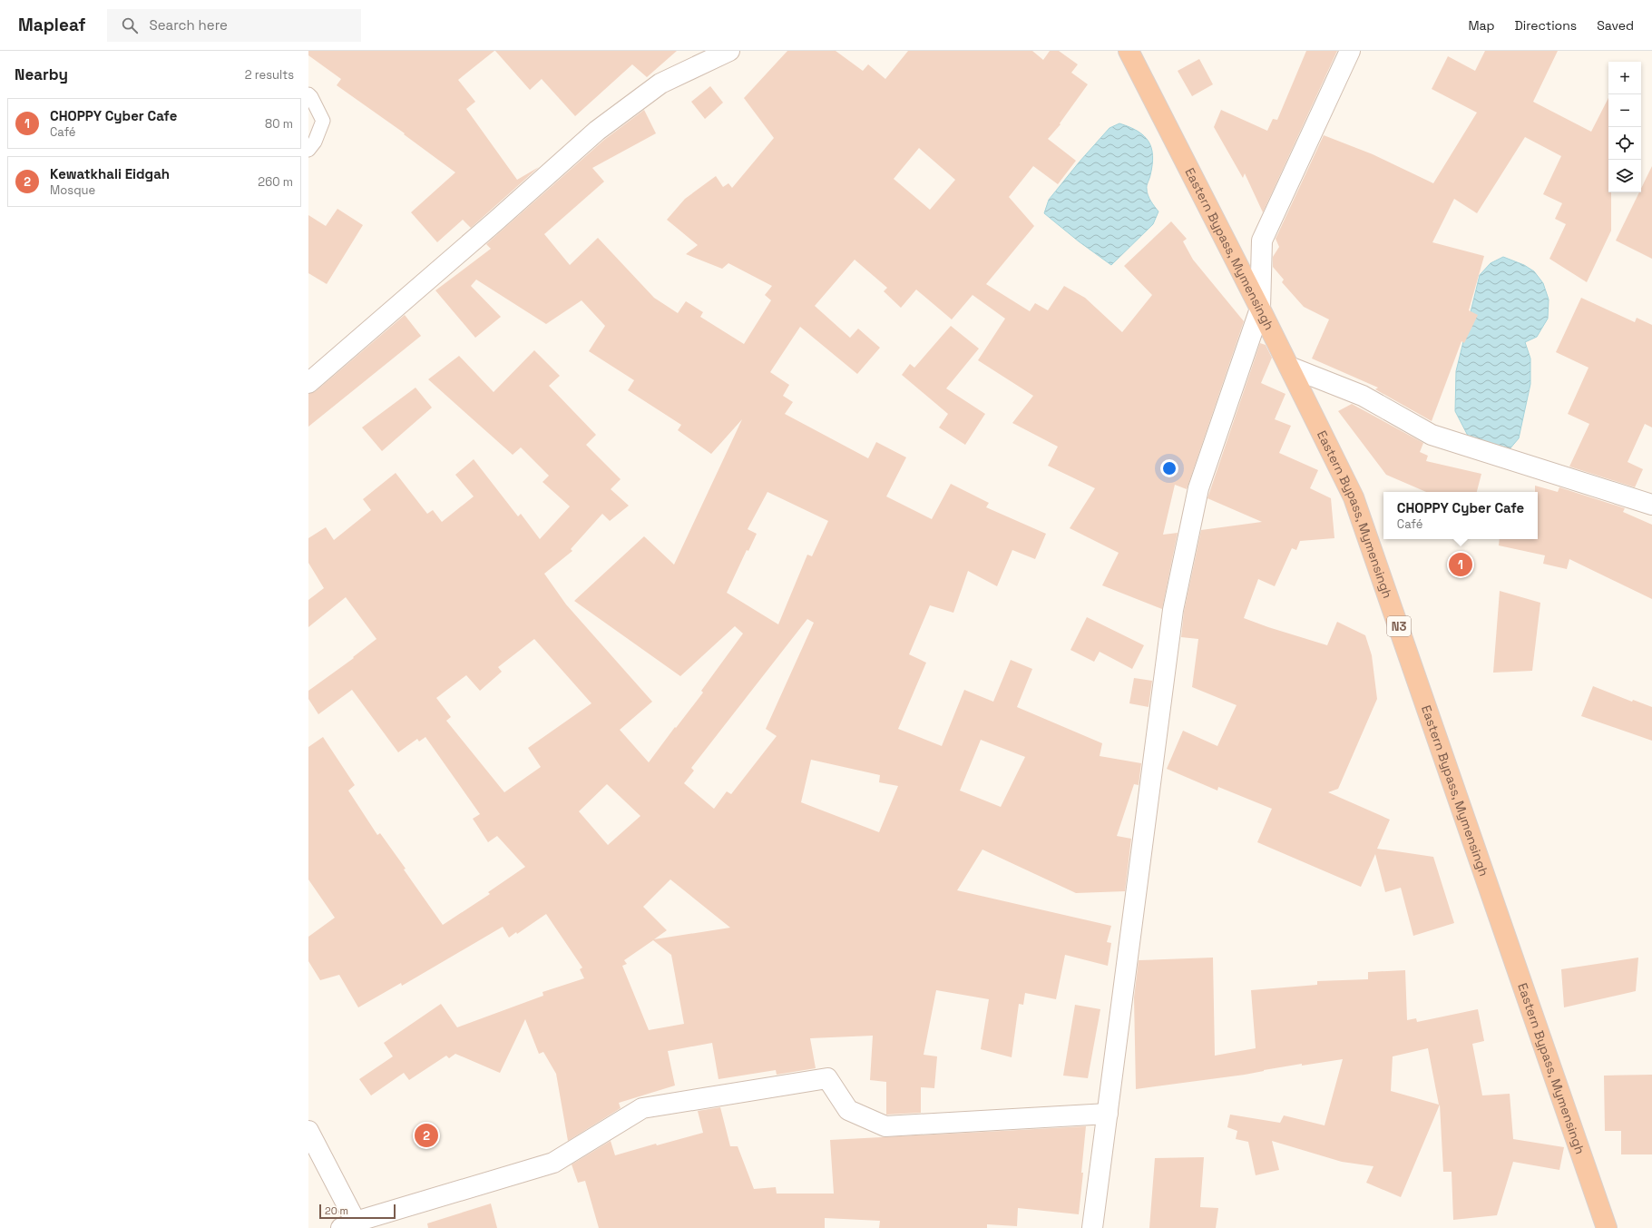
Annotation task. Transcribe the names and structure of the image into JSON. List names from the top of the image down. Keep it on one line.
{"streets":{"highway":["Eastern Bypass, Mymensingh","N3"]},"scale_bar":"20 m","page":{"header":"Mapleaf","search":"Search here","nav":["Map","Directions","Saved"],"heading":["Nearby","2 results"],"map_buttons":["+","−"],"list":[{"mark":"1","name":"CHOPPY Cyber Cafe","note":"Café","value":"80 m"},{"mark":"2","name":"Kewatkhali Eidgah","note":"Mosque","value":"260 m"}],"popup":["CHOPPY Cyber Cafe","Café"],"pins":["1","2"],"scale":"20 m"}}
